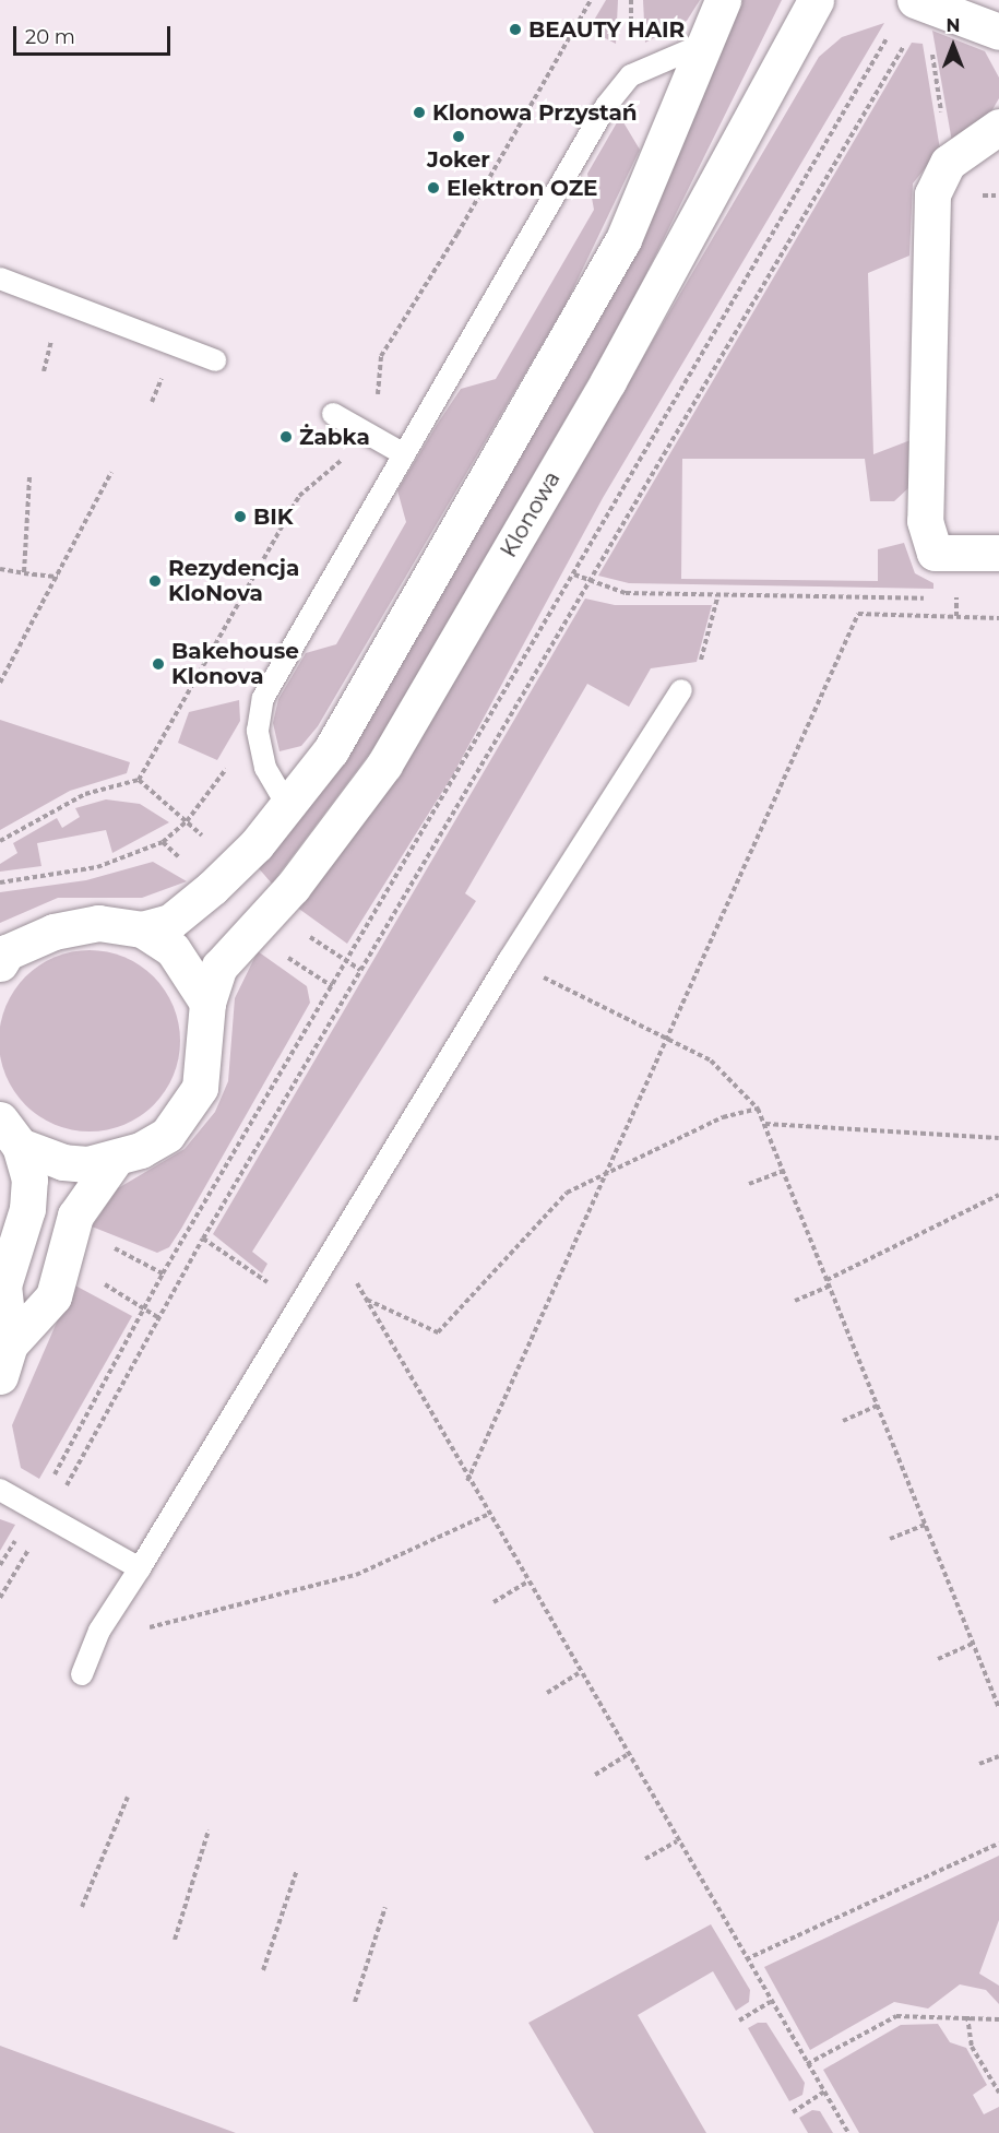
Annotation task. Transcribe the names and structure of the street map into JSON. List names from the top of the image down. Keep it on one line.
{"streets":{"street":["Klonowa"]},"places":["BEAUTY HAIR","Klonowa Przystań","Joker","Elektron OZE","Żabka","BIK","Rezydencja KloNova","Bakehouse Klonova"],"scale_bar":"20 m","north":"top"}
